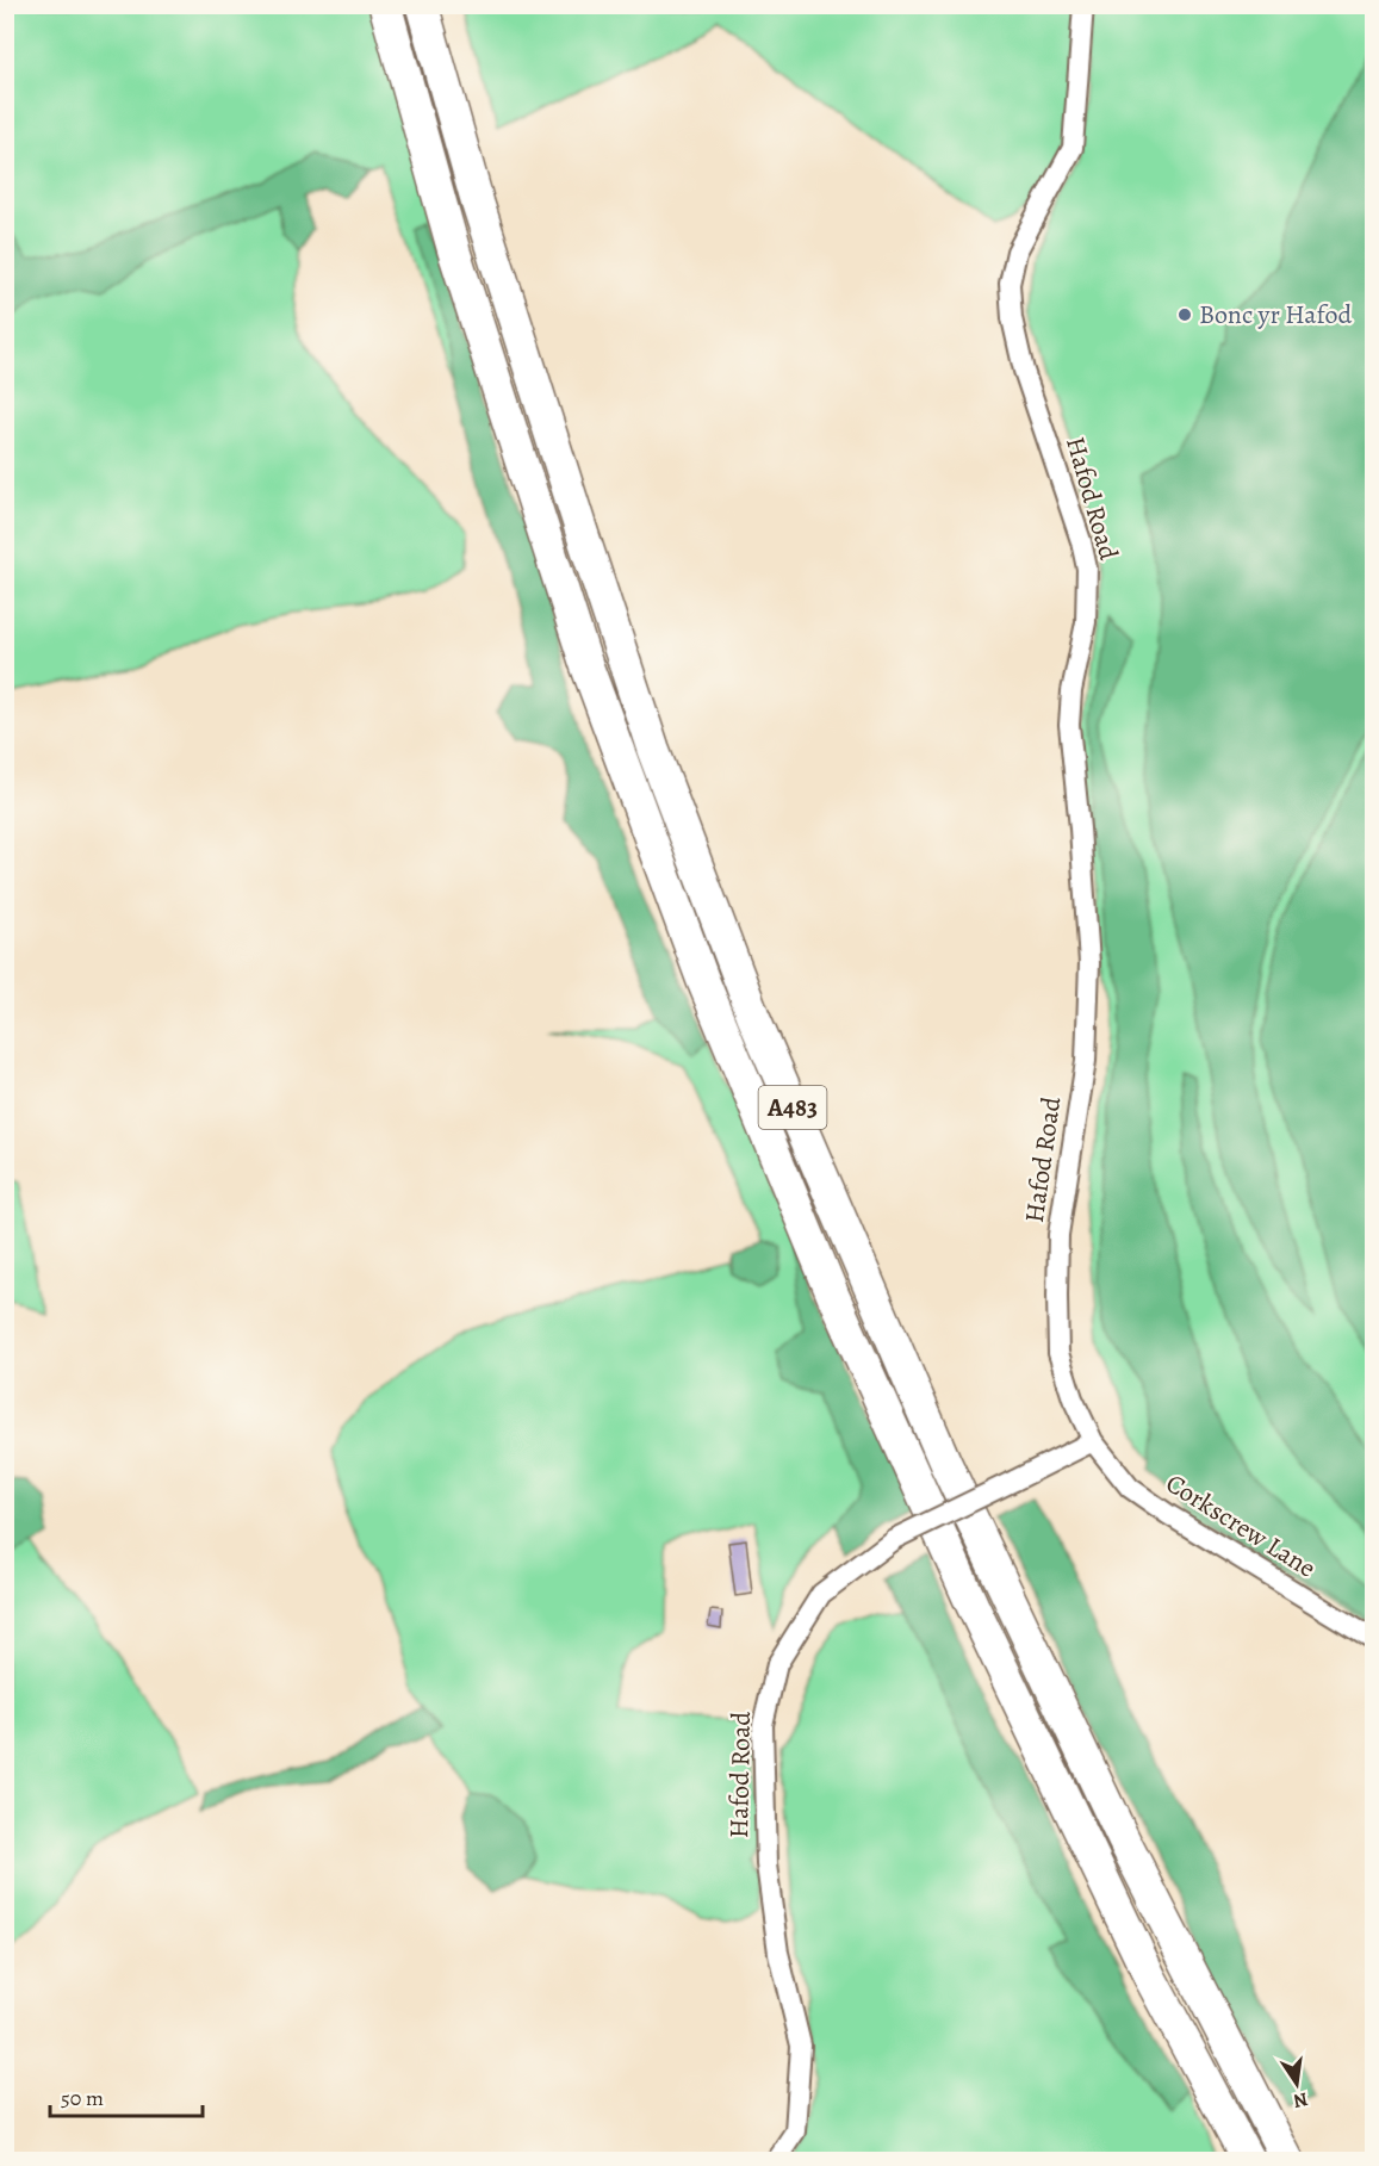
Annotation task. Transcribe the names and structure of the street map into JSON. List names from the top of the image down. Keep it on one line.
{"streets":{"highway":["A483"],"street":["Hafod Road","Corkscrew Lane"]},"crossings":[["Hafod Road","Corkscrew Lane"]],"places":["Bonc yr Hafod"],"scale_bar":"50 m","north":"bottom"}
